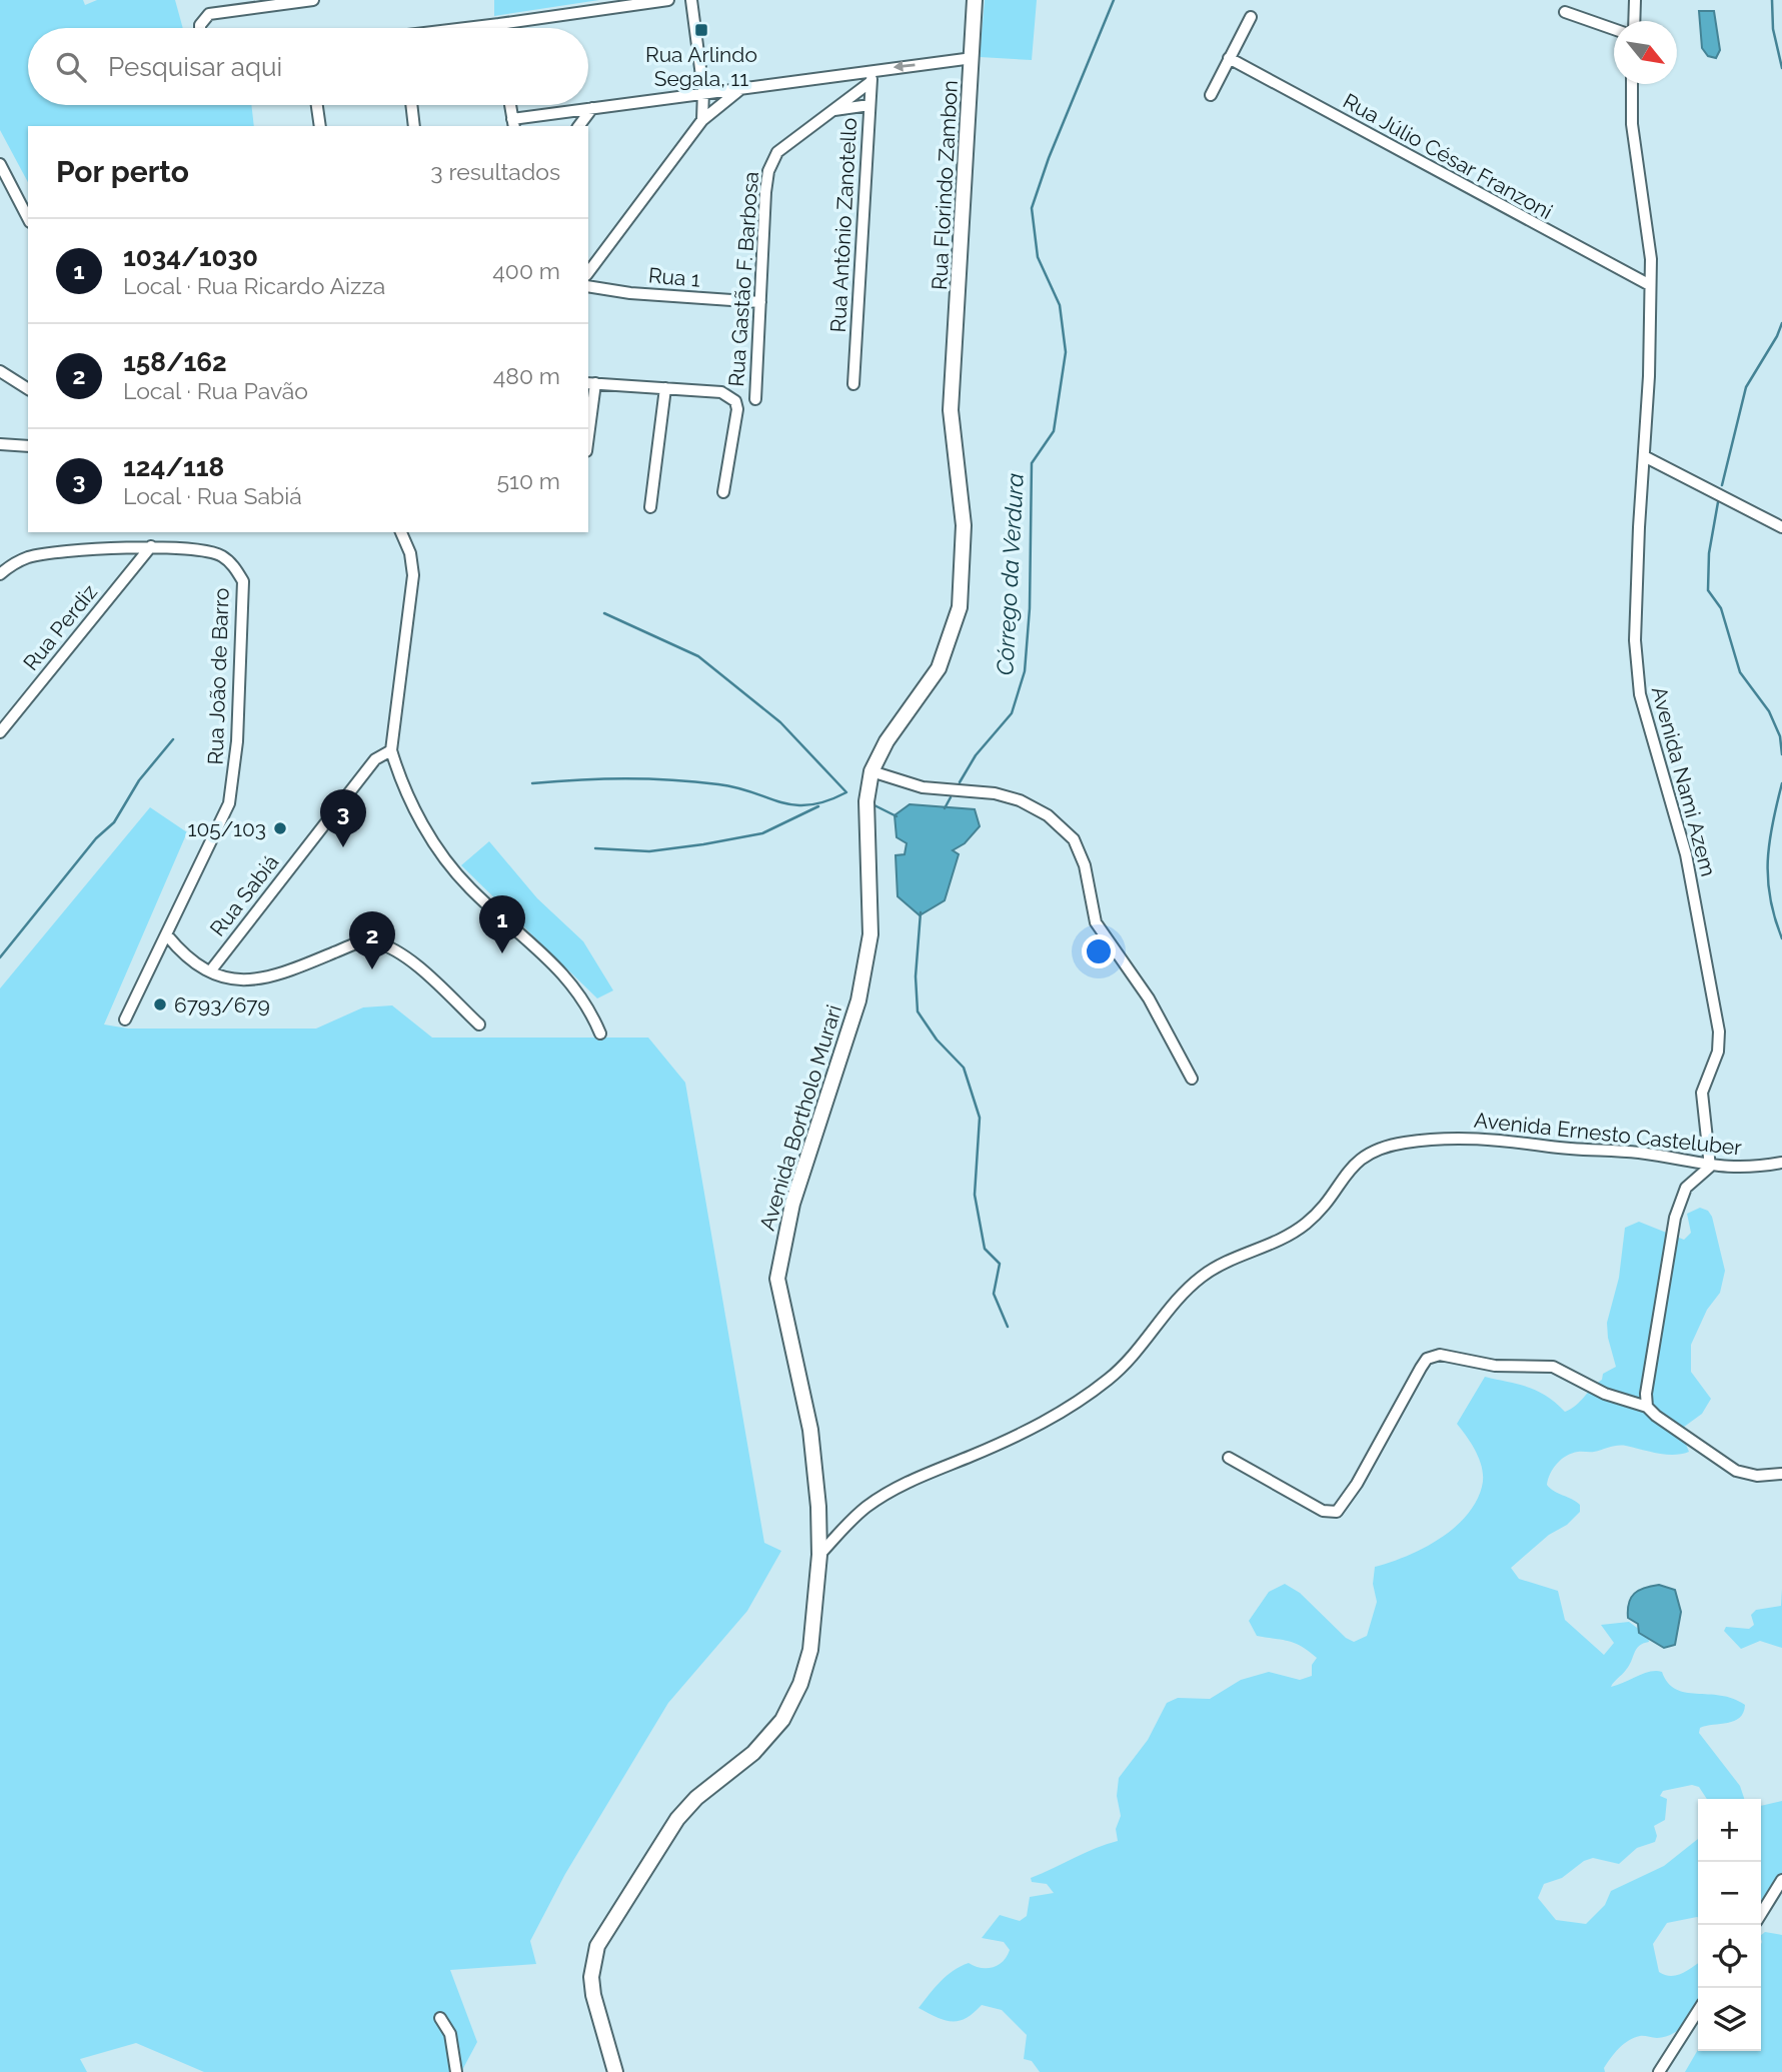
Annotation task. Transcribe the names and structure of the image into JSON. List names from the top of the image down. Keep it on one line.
{"streets":{"main road":["Rua Florindo Zambon","Avenida Bortholo Murari"],"street":["Rua Júlio César Franzoni","Rua Antônio Zanotello","Rua 1","Rua Gastão F. Barbosa","Rua Perdiz","Rua João de Barro","Avenida Nami Azem","Rua Sabiá","Avenida Ernesto Casteluber"]},"crossings":[["Rua Júlio César Franzoni","Avenida Nami Azem"],["Rua Florindo Zambon","Avenida Bortholo Murari"],["Rua Antônio Zanotello","Rua Gastão F. Barbosa"],["Rua 1","Rua Gastão F. Barbosa"],["Rua Perdiz","Rua João de Barro"],["Avenida Nami Azem","Avenida Ernesto Casteluber"],["Avenida Bortholo Murari","Avenida Ernesto Casteluber"]],"water":["Córrego da Verdura"],"places":{"transit":["Rua Arlindo Segala, 11"],"other":["105/103","6793/679"]},"north":"bottom right","page":{"search":"Pesquisar aqui","heading":["Por perto","3 resultados"],"list":[{"mark":"1","name":"1034/1030","note":"Local · Rua Ricardo Aizza","value":"400 m"},{"mark":"2","name":"158/162","note":"Local · Rua Pavão","value":"480 m"},{"mark":"3","name":"124/118","note":"Local · Rua Sabiá","value":"510 m"}],"pins":["3","1","2"],"map_buttons":["+","−"]}}
